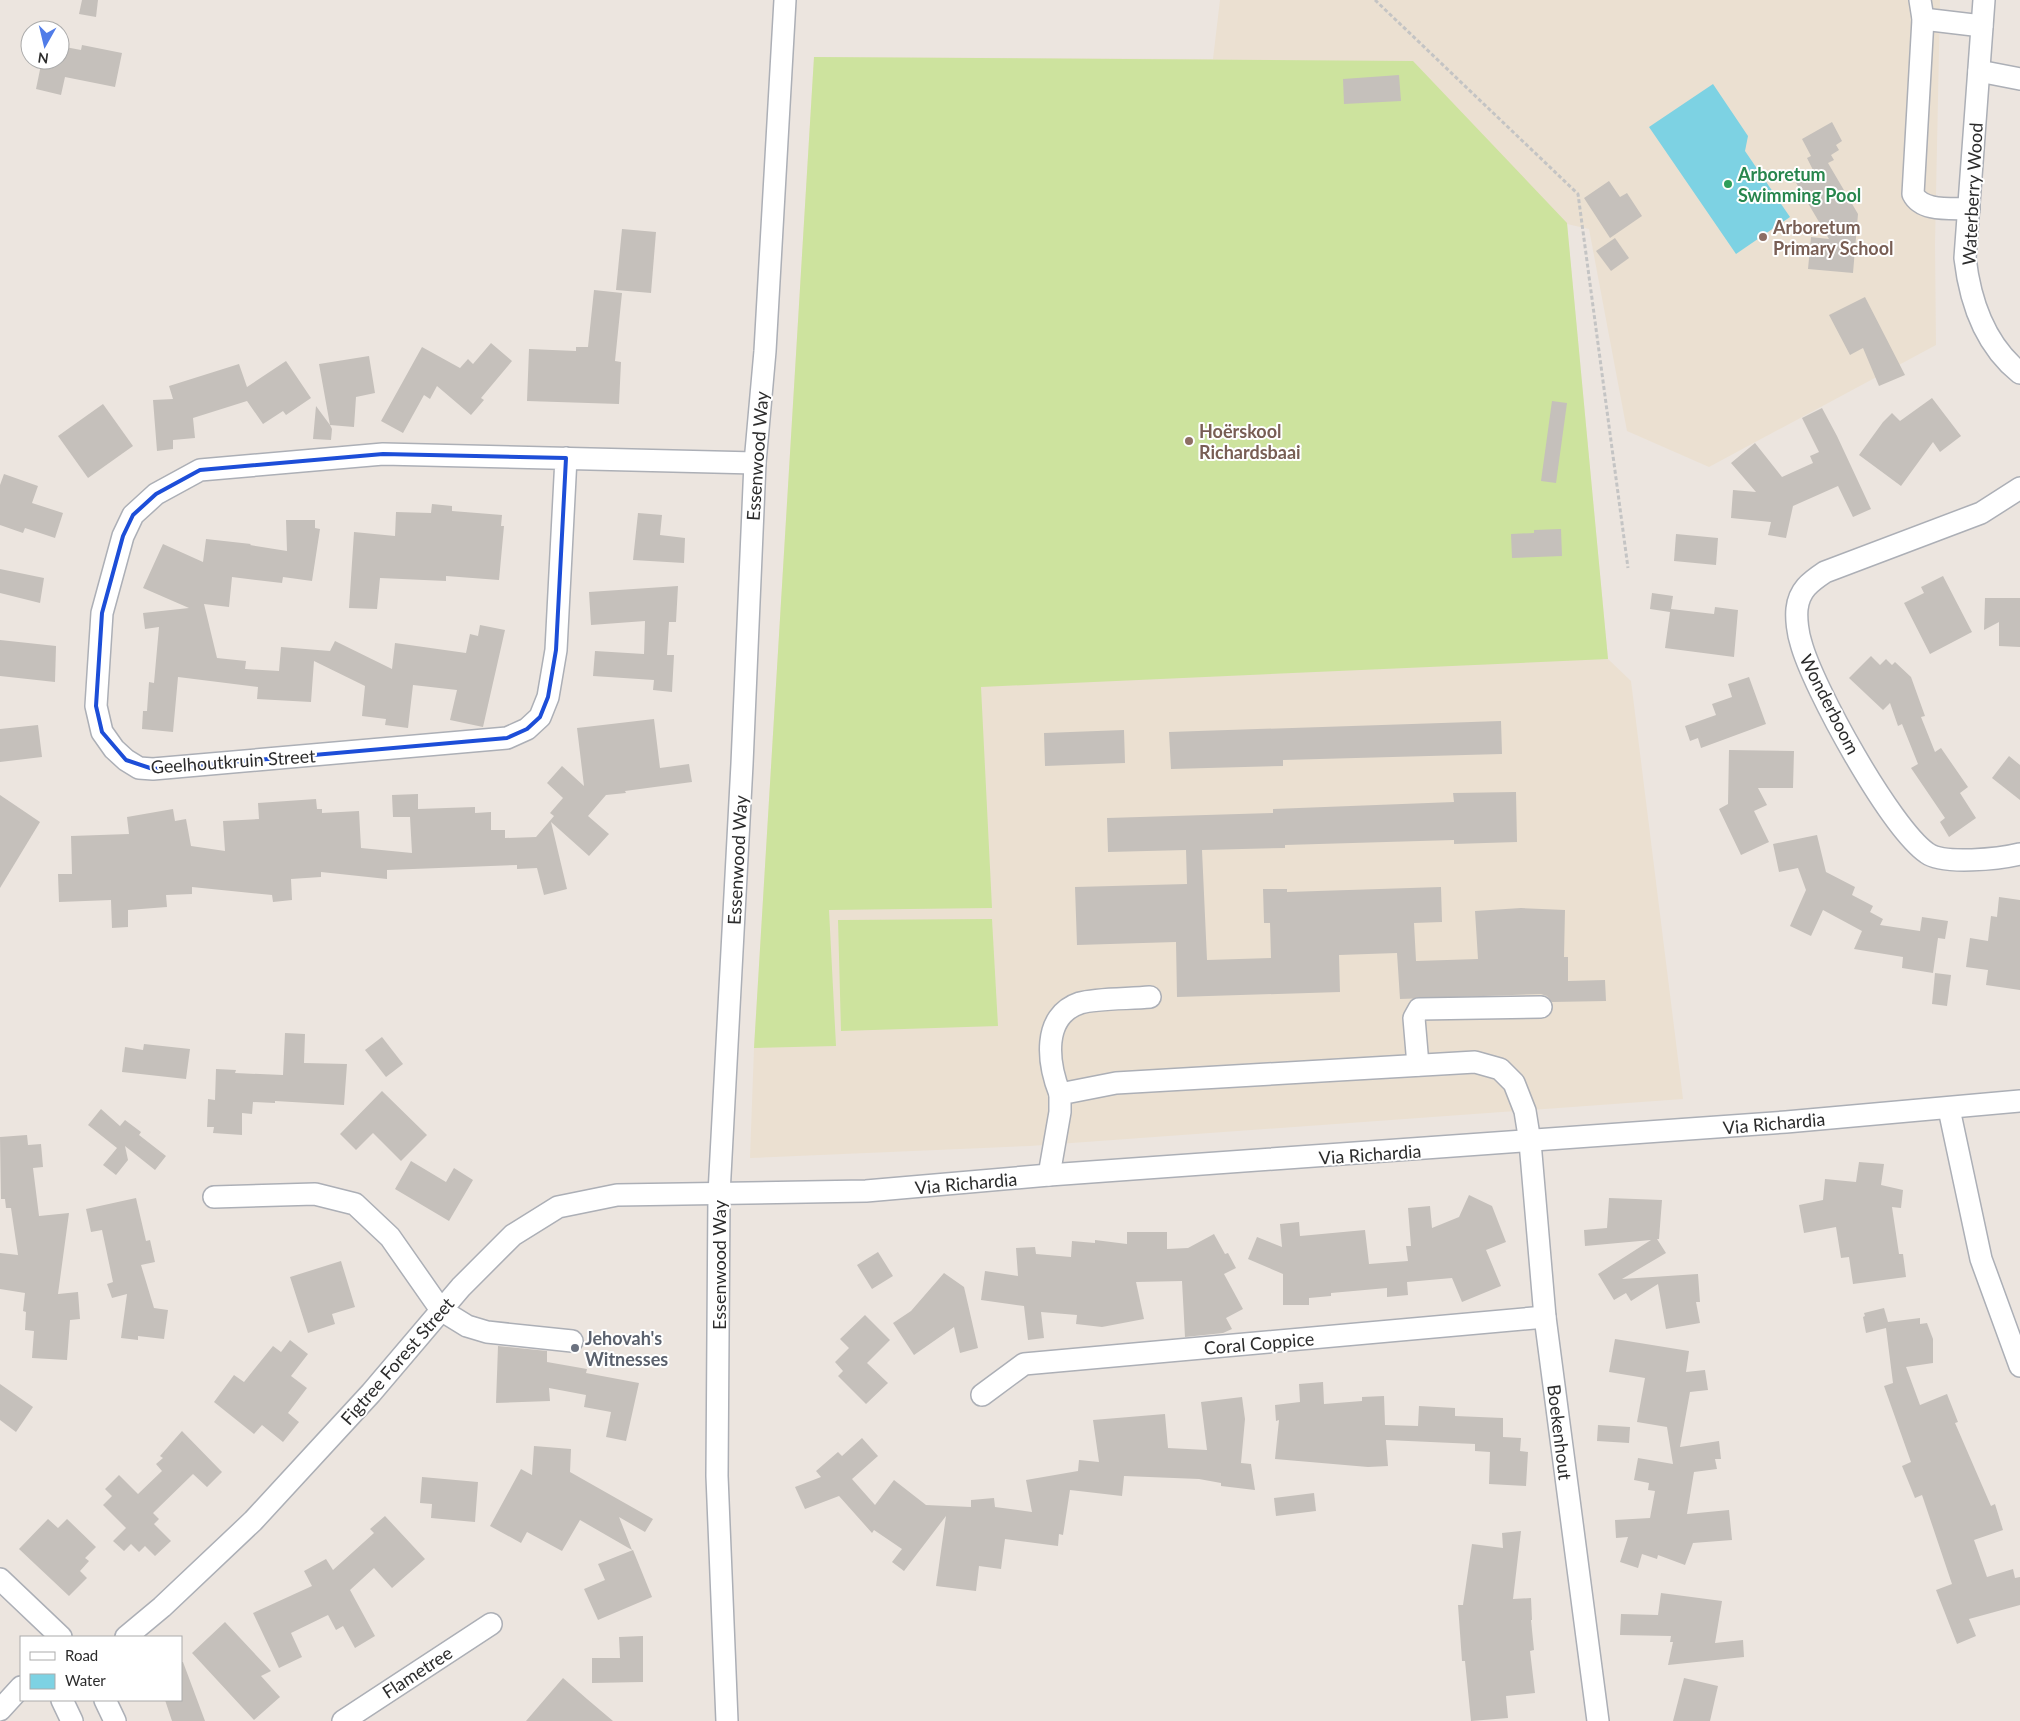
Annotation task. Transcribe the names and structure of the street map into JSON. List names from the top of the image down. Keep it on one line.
{"streets":{"street":["Waterberry Wood","Essenwood Way","Wonderboom","Geelhoutkruin Street","Via Richardia","Coral Coppice","Figtree Forest Street","Boekenhout","Flametree"]},"crossings":[["Essenwood Way","Geelhoutkruin Street"],["Essenwood Way","Via Richardia"],["Essenwood Way","Figtree Forest Street"],["Via Richardia","Figtree Forest Street"],["Via Richardia","Boekenhout"],["Coral Coppice","Boekenhout"]],"places":["Arboretum Swimming Pool","Arboretum Primary School","Hoërskool Richardsbaai","Jehovah's Witnesses"],"legend":["Road","Water"],"north":"bottom"}
